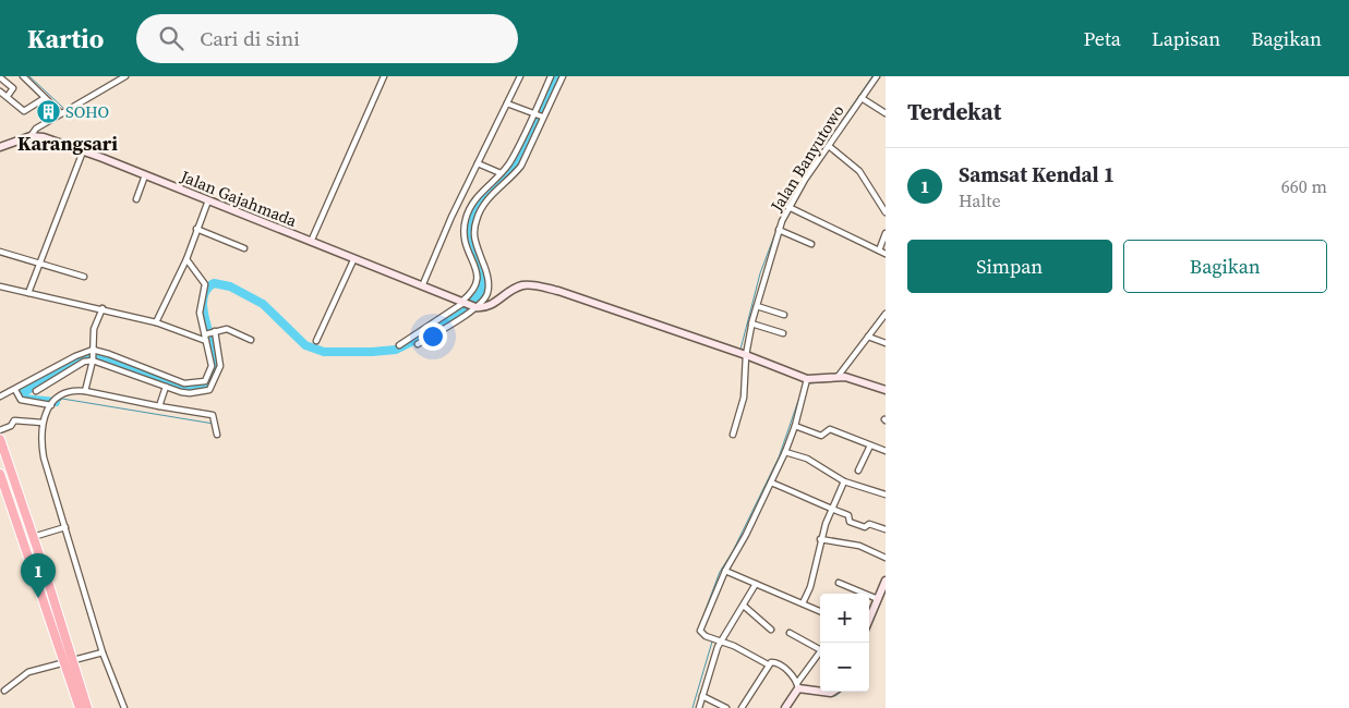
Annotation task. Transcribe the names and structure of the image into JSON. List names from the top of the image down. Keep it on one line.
{"streets":{"street":["Jalan Banyutowo","Jalan Gajahmada"]},"districts":["Karangsari"],"places":{"building":["SOHO"]},"page":{"header":"Kartio","search":"Cari di sini","nav":["Peta","Lapisan","Bagikan"],"heading":"Terdekat","list":[{"mark":"1","name":"Samsat Kendal 1","note":"Halte","value":"660 m"}],"buttons":["Simpan","Bagikan"],"pins":"1","map_buttons":["+","−"]}}
